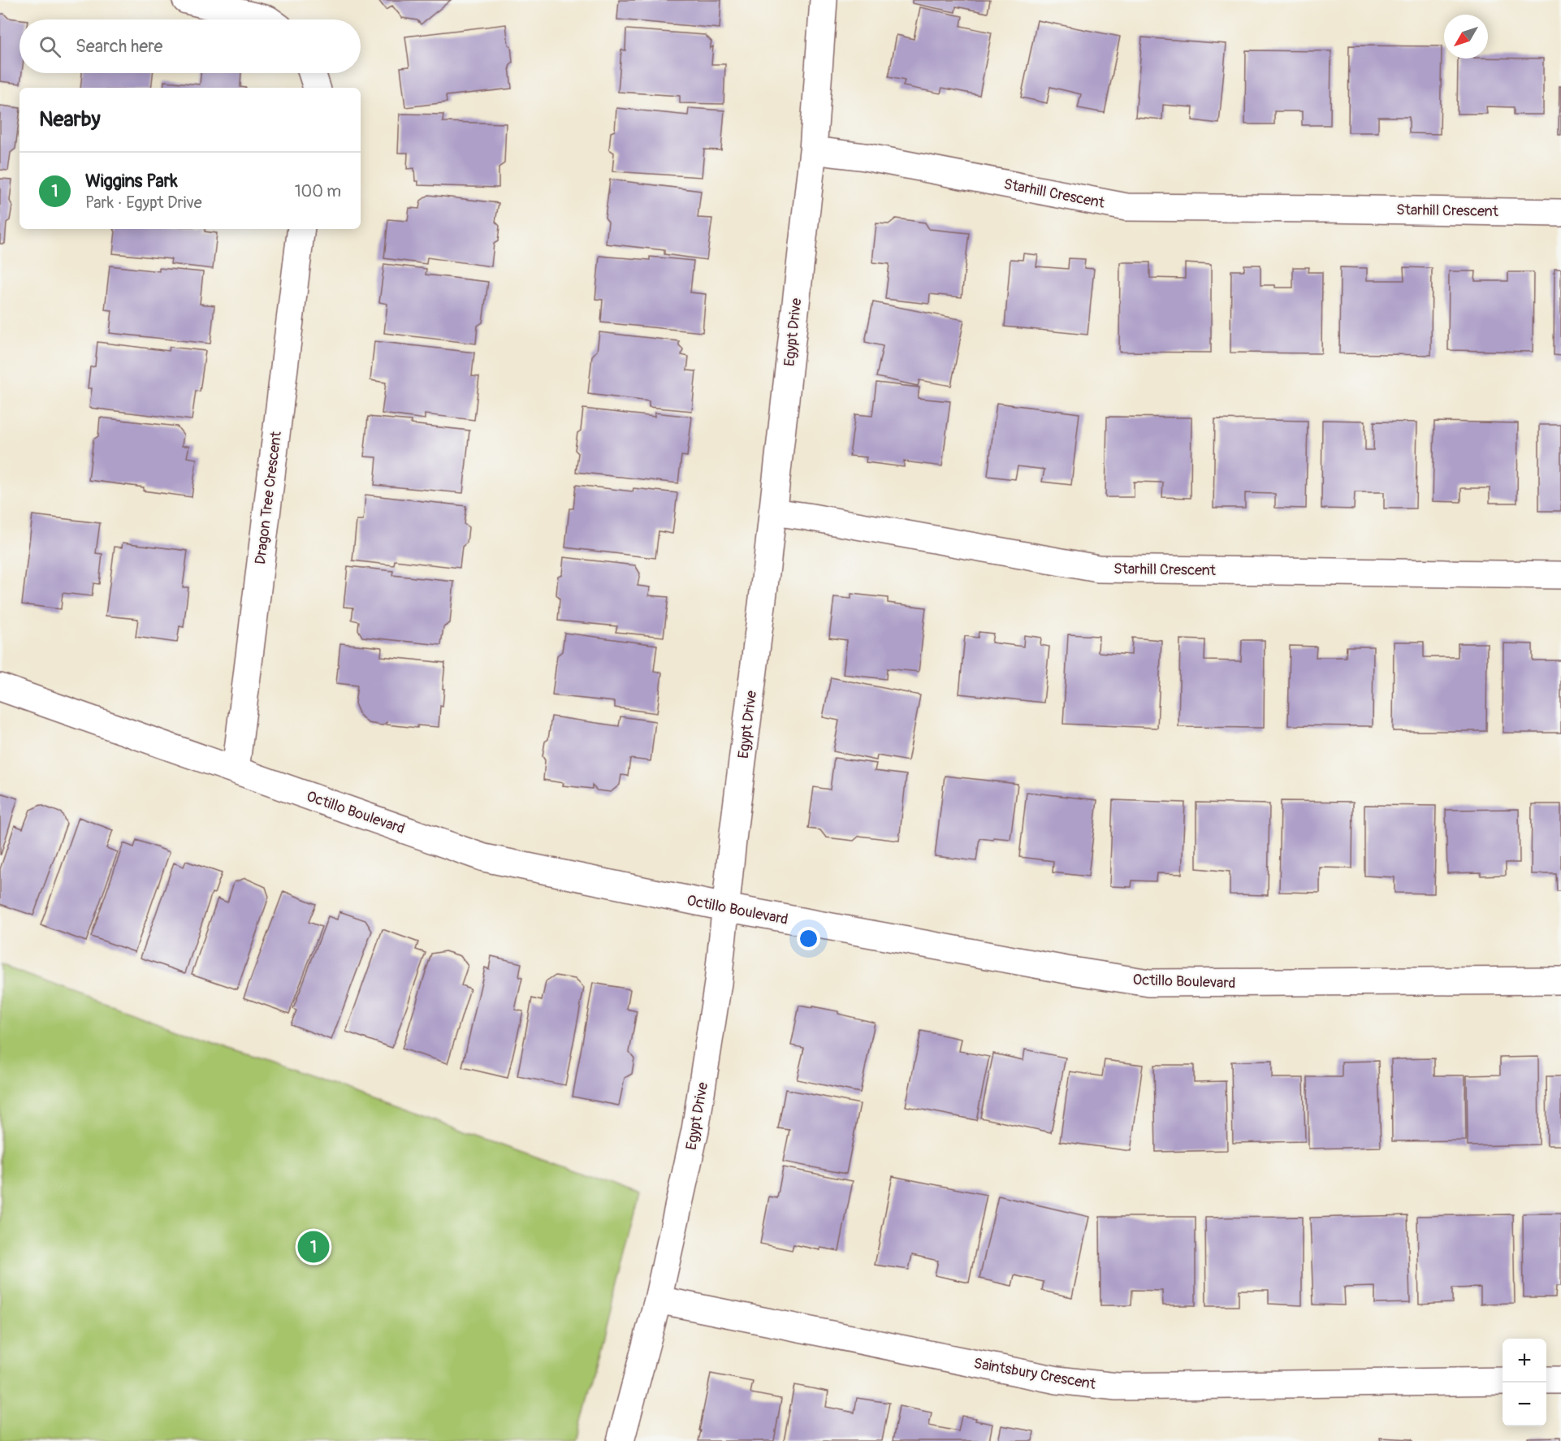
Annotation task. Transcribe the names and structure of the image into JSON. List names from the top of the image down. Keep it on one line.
{"streets":{"street":["Starhill Crescent","Egypt Drive","Dragon Tree Crescent","Octillo Boulevard","Saintsbury Crescent"]},"crossings":[["Starhill Crescent","Egypt Drive"],["Egypt Drive","Octillo Boulevard"],["Egypt Drive","Saintsbury Crescent"],["Dragon Tree Crescent","Octillo Boulevard"]],"north":"bottom left","page":{"search":"Search here","heading":"Nearby","list":[{"mark":"1","name":"Wiggins Park","note":"Park · Egypt Drive","value":"100 m"}],"pins":"1","map_buttons":["+","−"]}}
